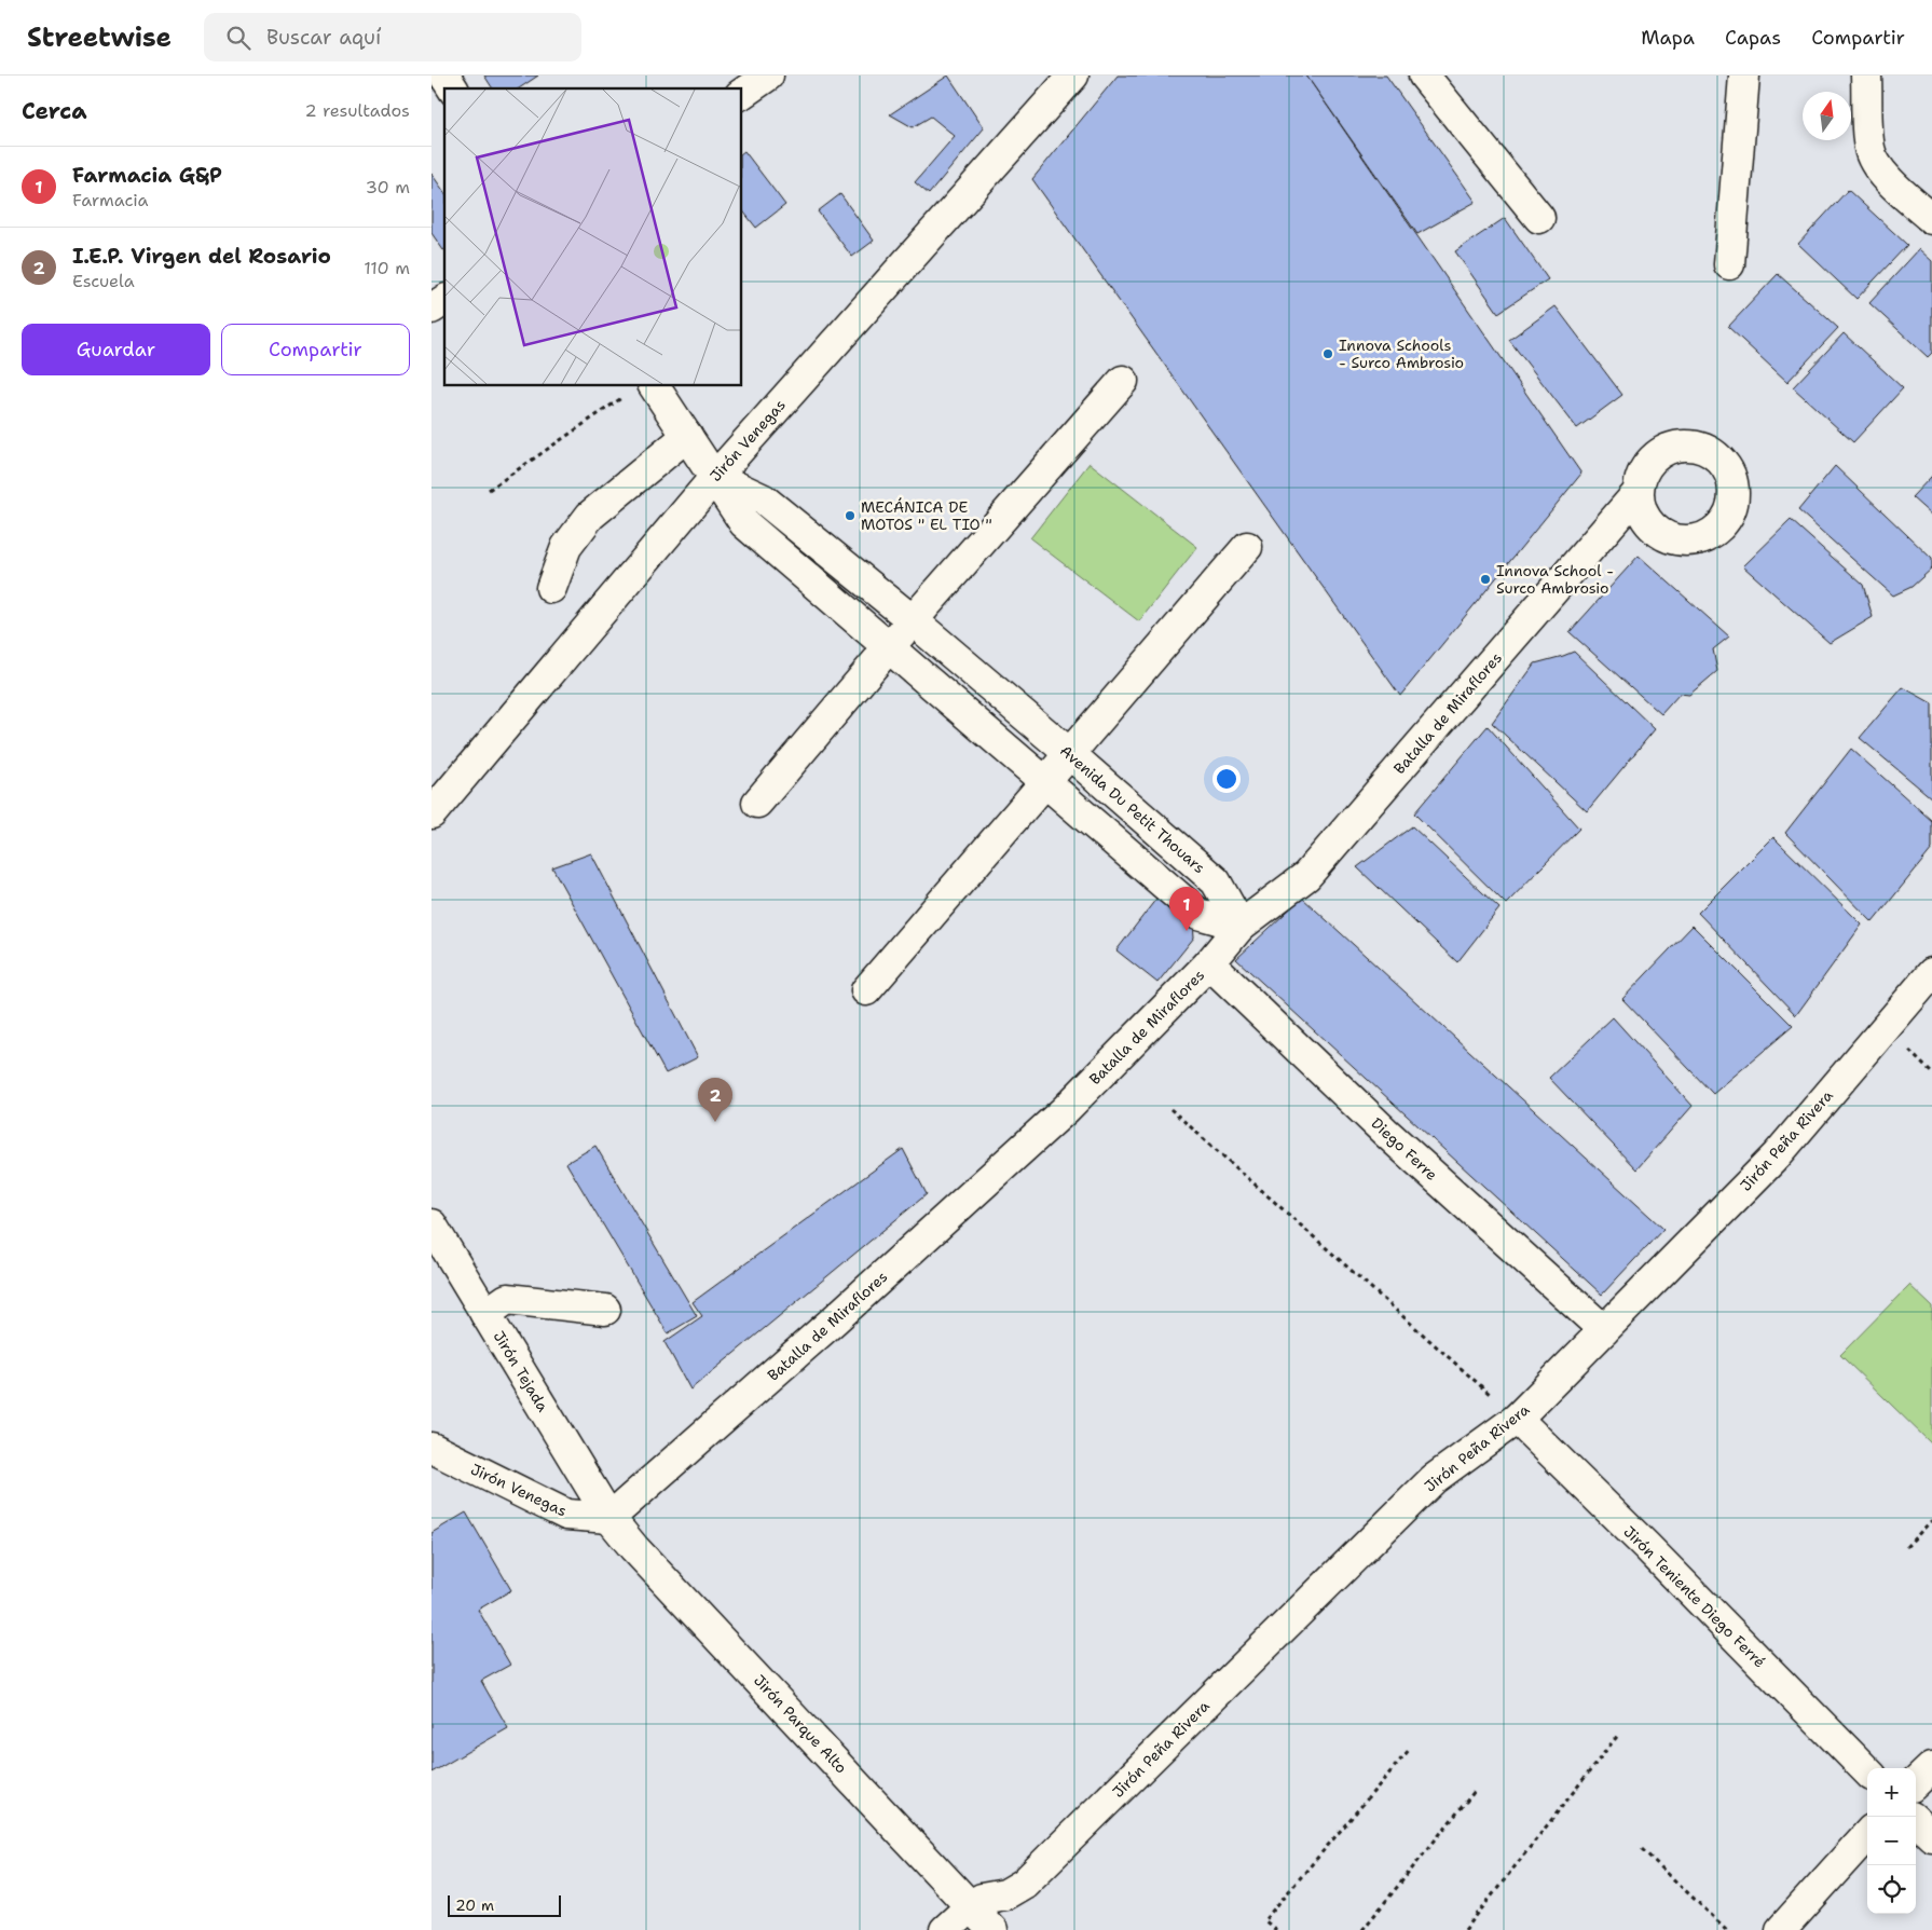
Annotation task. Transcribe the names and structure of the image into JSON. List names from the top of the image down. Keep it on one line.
{"streets":{"street":["Jirón Venegas","Batalla de Miraflores","Avenida Du Petit Thouars","Jirón Peña Rivera","Diego Ferre","Jirón Tejada","Jirón Teniente Diego Ferré","Jirón Parque Alto"]},"crossings":[["Jirón Venegas","Batalla de Miraflores"],["Jirón Venegas","Avenida Du Petit Thouars"],["Jirón Venegas","Jirón Tejada"],["Jirón Venegas","Jirón Parque Alto"],["Batalla de Miraflores","Avenida Du Petit Thouars"],["Batalla de Miraflores","Diego Ferre"],["Batalla de Miraflores","Jirón Tejada"],["Batalla de Miraflores","Jirón Parque Alto"],["Jirón Peña Rivera","Diego Ferre"],["Jirón Peña Rivera","Jirón Teniente Diego Ferré"],["Jirón Peña Rivera","Jirón Parque Alto"],["Jirón Tejada","Jirón Parque Alto"]],"places":["Innova Schools - Surco Ambrosio","MECÁNICA DE MOTOS \" EL TIO \"","Innova School - Surco Ambrosio"],"scale_bar":"20 m","north":"top","page":{"header":"Streetwise","search":"Buscar aquí","nav":["Mapa","Capas","Compartir"],"heading":["Cerca","2 resultados"],"list":[{"mark":"1","name":"Farmacia G&P","note":"Farmacia","value":"30 m"},{"mark":"2","name":"I.E.P. Virgen del Rosario","note":"Escuela","value":"110 m"}],"buttons":["Guardar","Compartir"],"pins":["1","2"],"map_buttons":["+","−"],"scale":"20 m"}}
